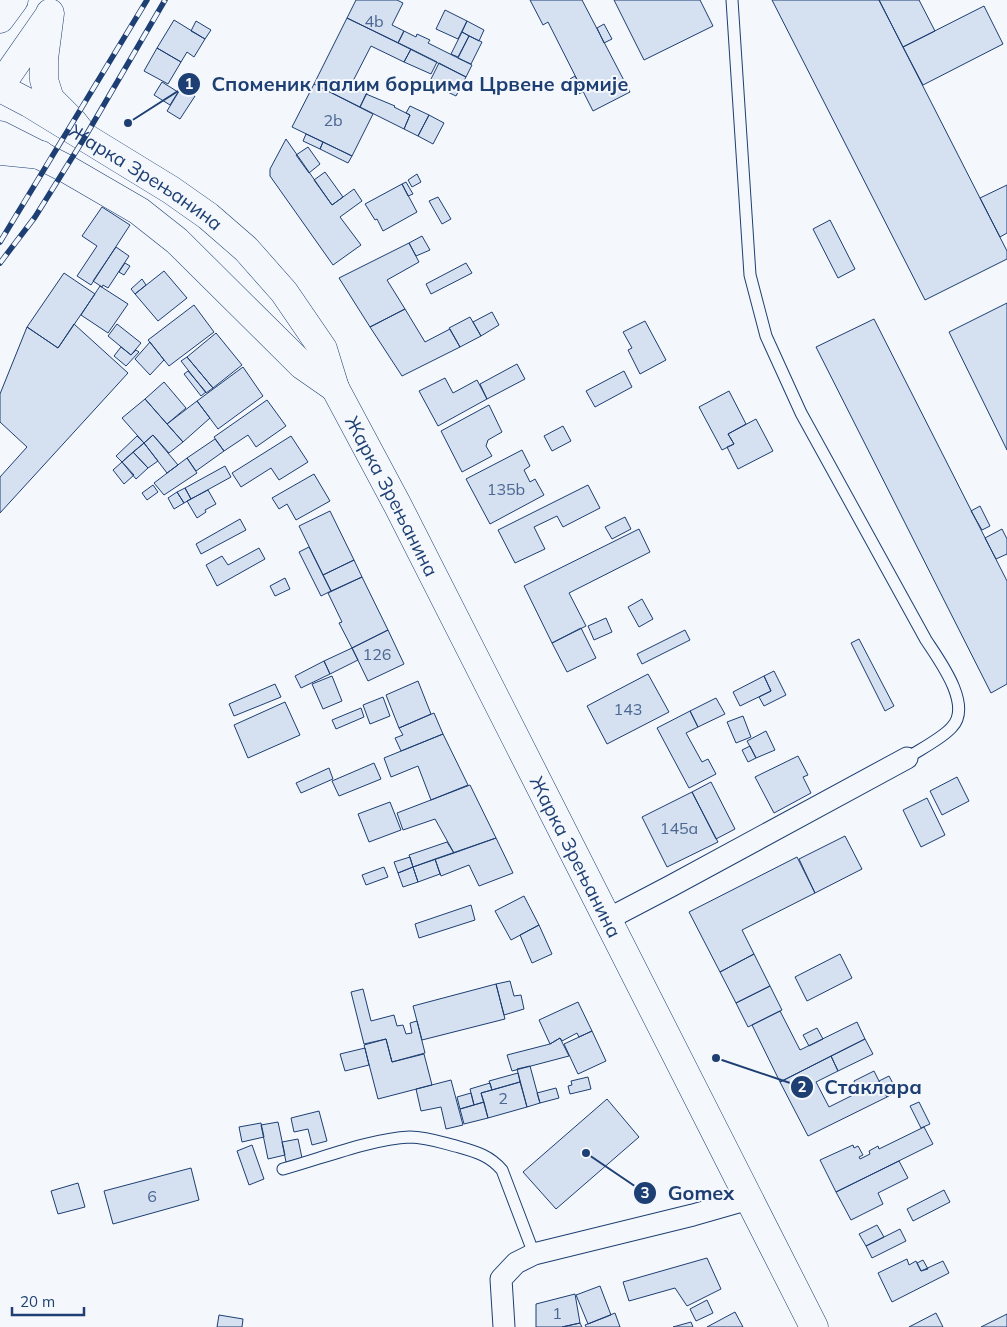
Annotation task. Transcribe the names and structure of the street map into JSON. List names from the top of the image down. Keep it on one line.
{"streets":{"main road":["Жарка Зрењанина"]},"places":["Споменик палим борцима Црвене армије","Стаклара","Gomex"],"house_numbers":["4b","2b","135b","126","143","145a","2","6","1"],"scale_bar":"20 m"}
